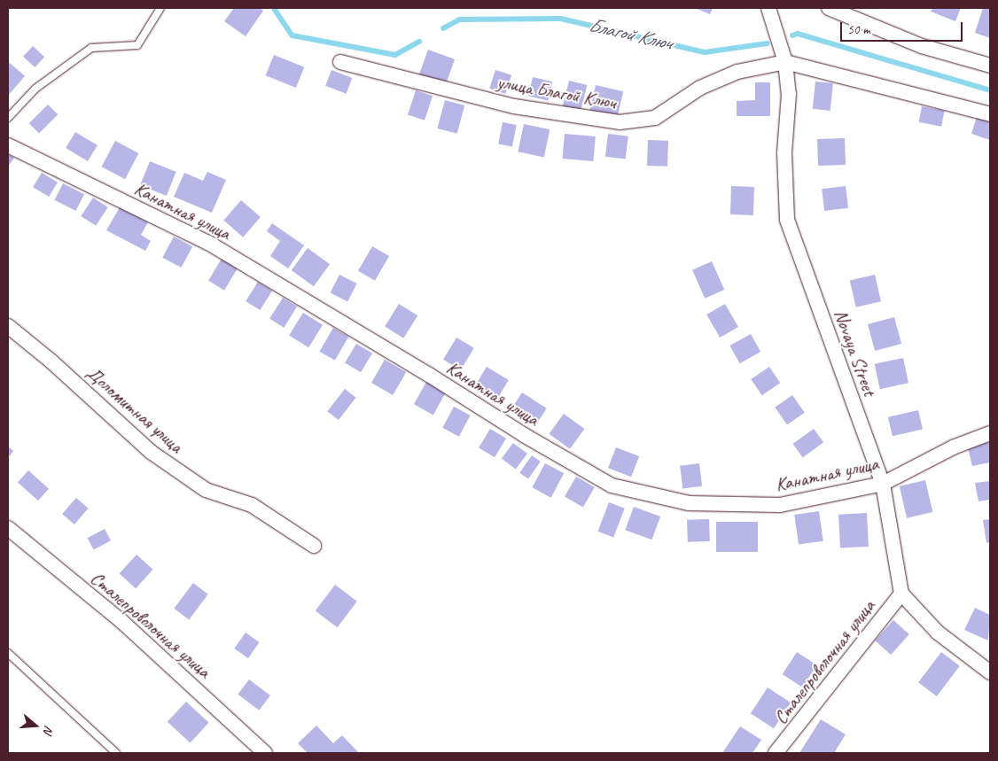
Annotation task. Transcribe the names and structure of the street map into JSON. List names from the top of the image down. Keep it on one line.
{"streets":{"street":["улица Благой Ключ","Канатная улица","Novaya Street","Доломитная улица","Сталепроволочная улица"]},"crossings":[["улица Благой Ключ","Novaya Street"],["Канатная улица","Novaya Street"],["Novaya Street","Сталепроволочная улица"]],"water":["Благой Ключ"],"scale_bar":"50 m","north":"right"}
